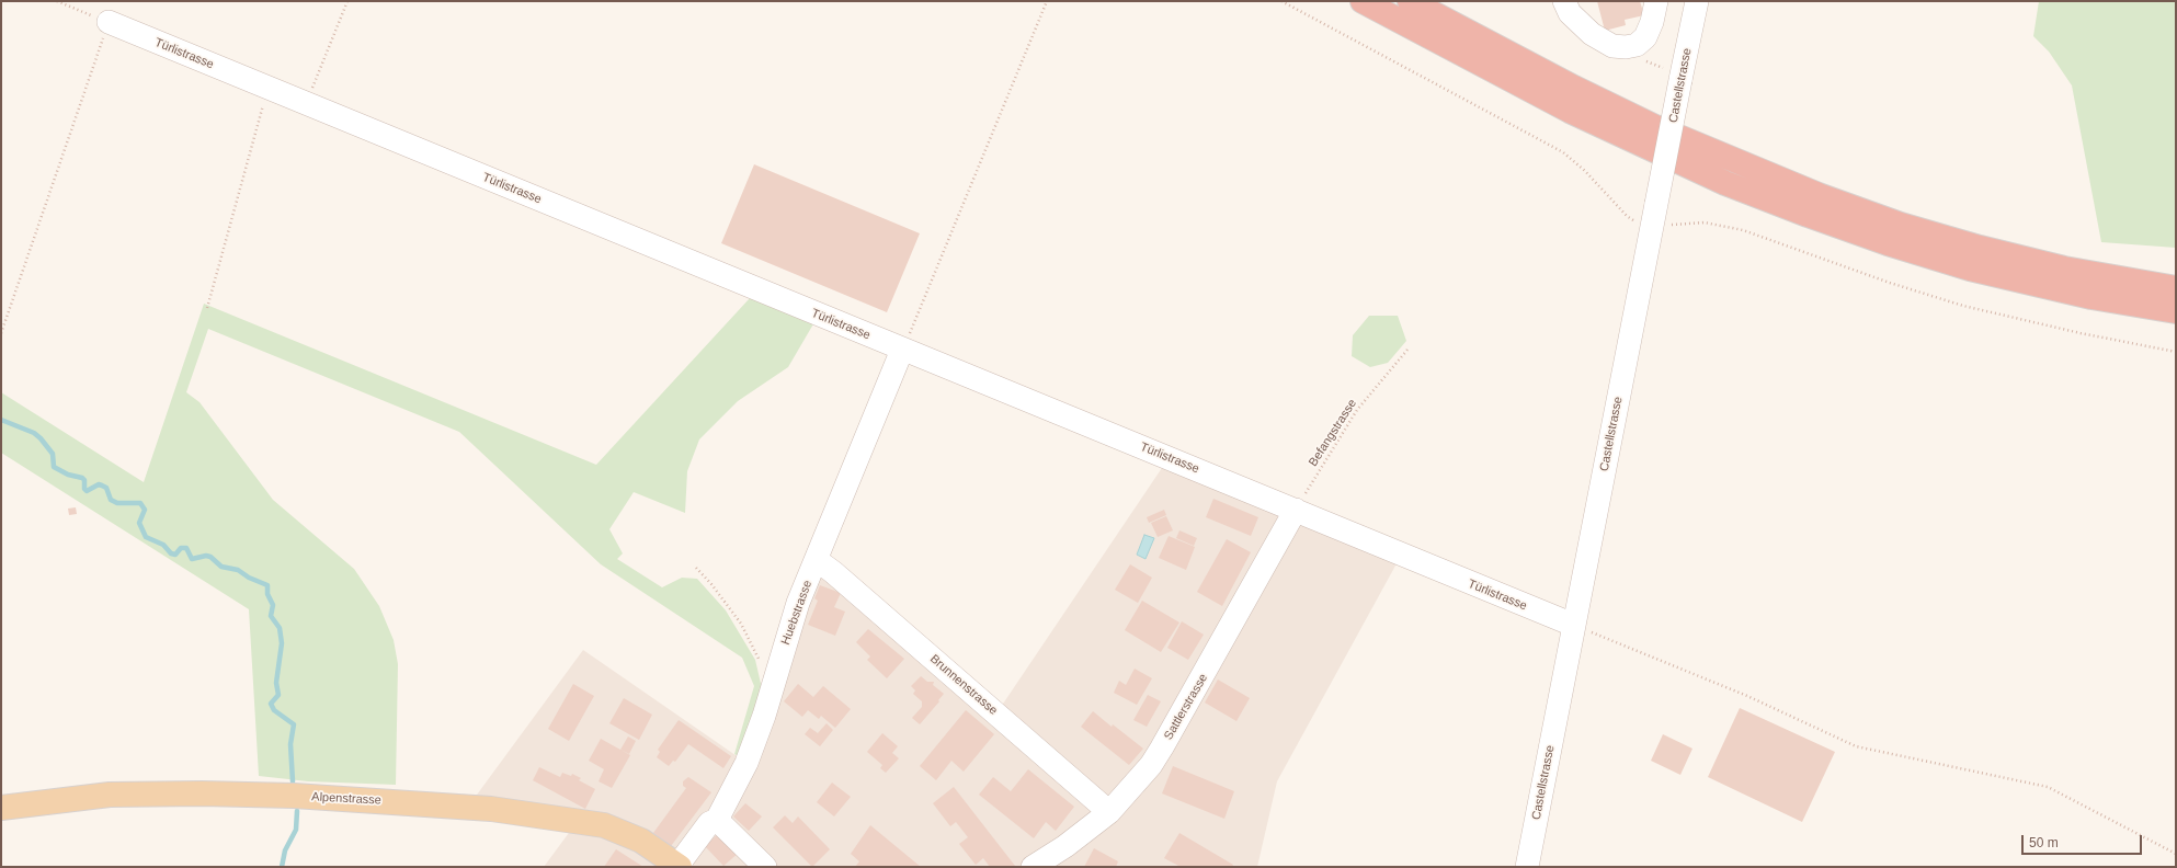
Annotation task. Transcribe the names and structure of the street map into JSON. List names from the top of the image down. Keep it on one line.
{"streets":{"main road":["Alpenstrasse"],"street":["Türlistrasse","Castellstrasse","Huebstrasse","Brunnenstrasse","Sattlerstrasse"],"path":["Befangstrasse"]},"crossings":[["Türlistrasse","Castellstrasse"],["Türlistrasse","Befangstrasse"],["Türlistrasse","Huebstrasse"],["Türlistrasse","Sattlerstrasse"],["Befangstrasse","Sattlerstrasse"],["Huebstrasse","Brunnenstrasse"],["Huebstrasse","Alpenstrasse"],["Brunnenstrasse","Sattlerstrasse"]],"scale_bar":"50 m"}
